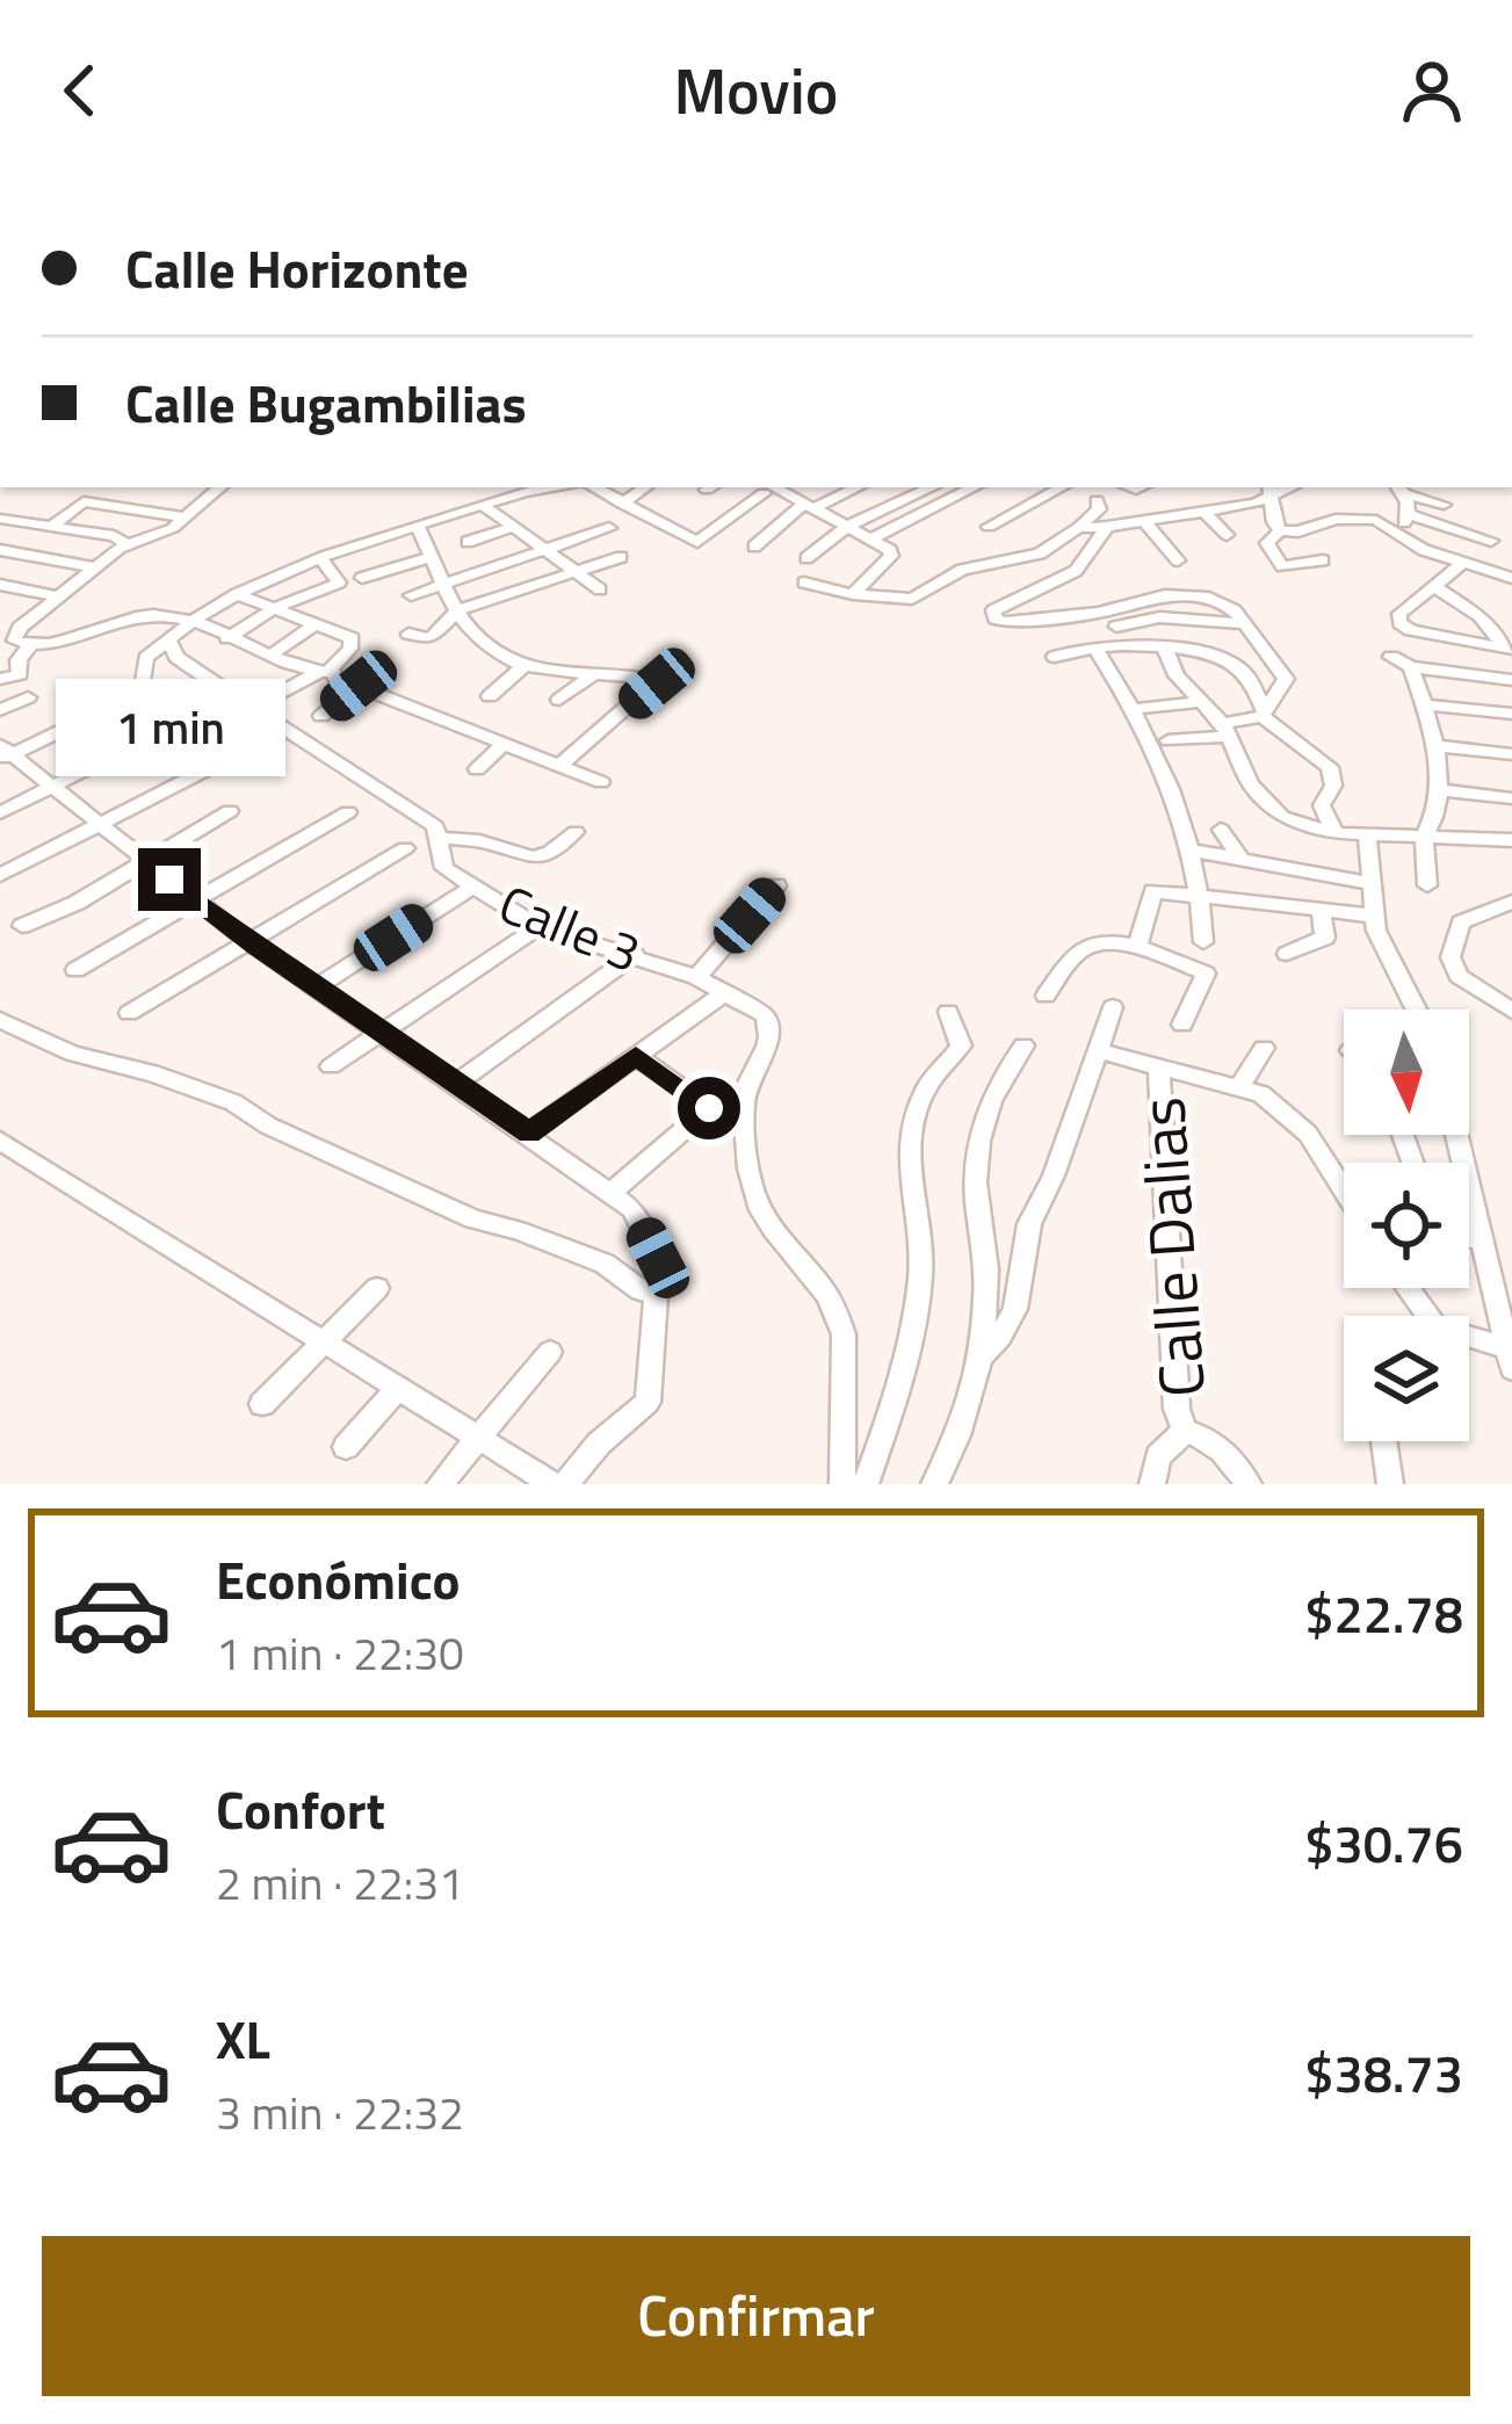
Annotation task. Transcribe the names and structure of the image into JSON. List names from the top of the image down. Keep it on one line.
{"streets":{"street":["Calle 3","Calle Dalias"]},"north":"bottom","page":{"header":"Movio","banner":["Calle Horizonte","Calle Bugambilias"],"bubble":"1 min","list":[{"name":"Económico","note":"1 min · 22:30","value":"$22.78"},{"name":"Confort","note":"2 min · 22:31","value":"$30.76"},{"name":"XL","note":"3 min · 22:32","value":"$38.73"}],"buttons":"Confirmar"}}
